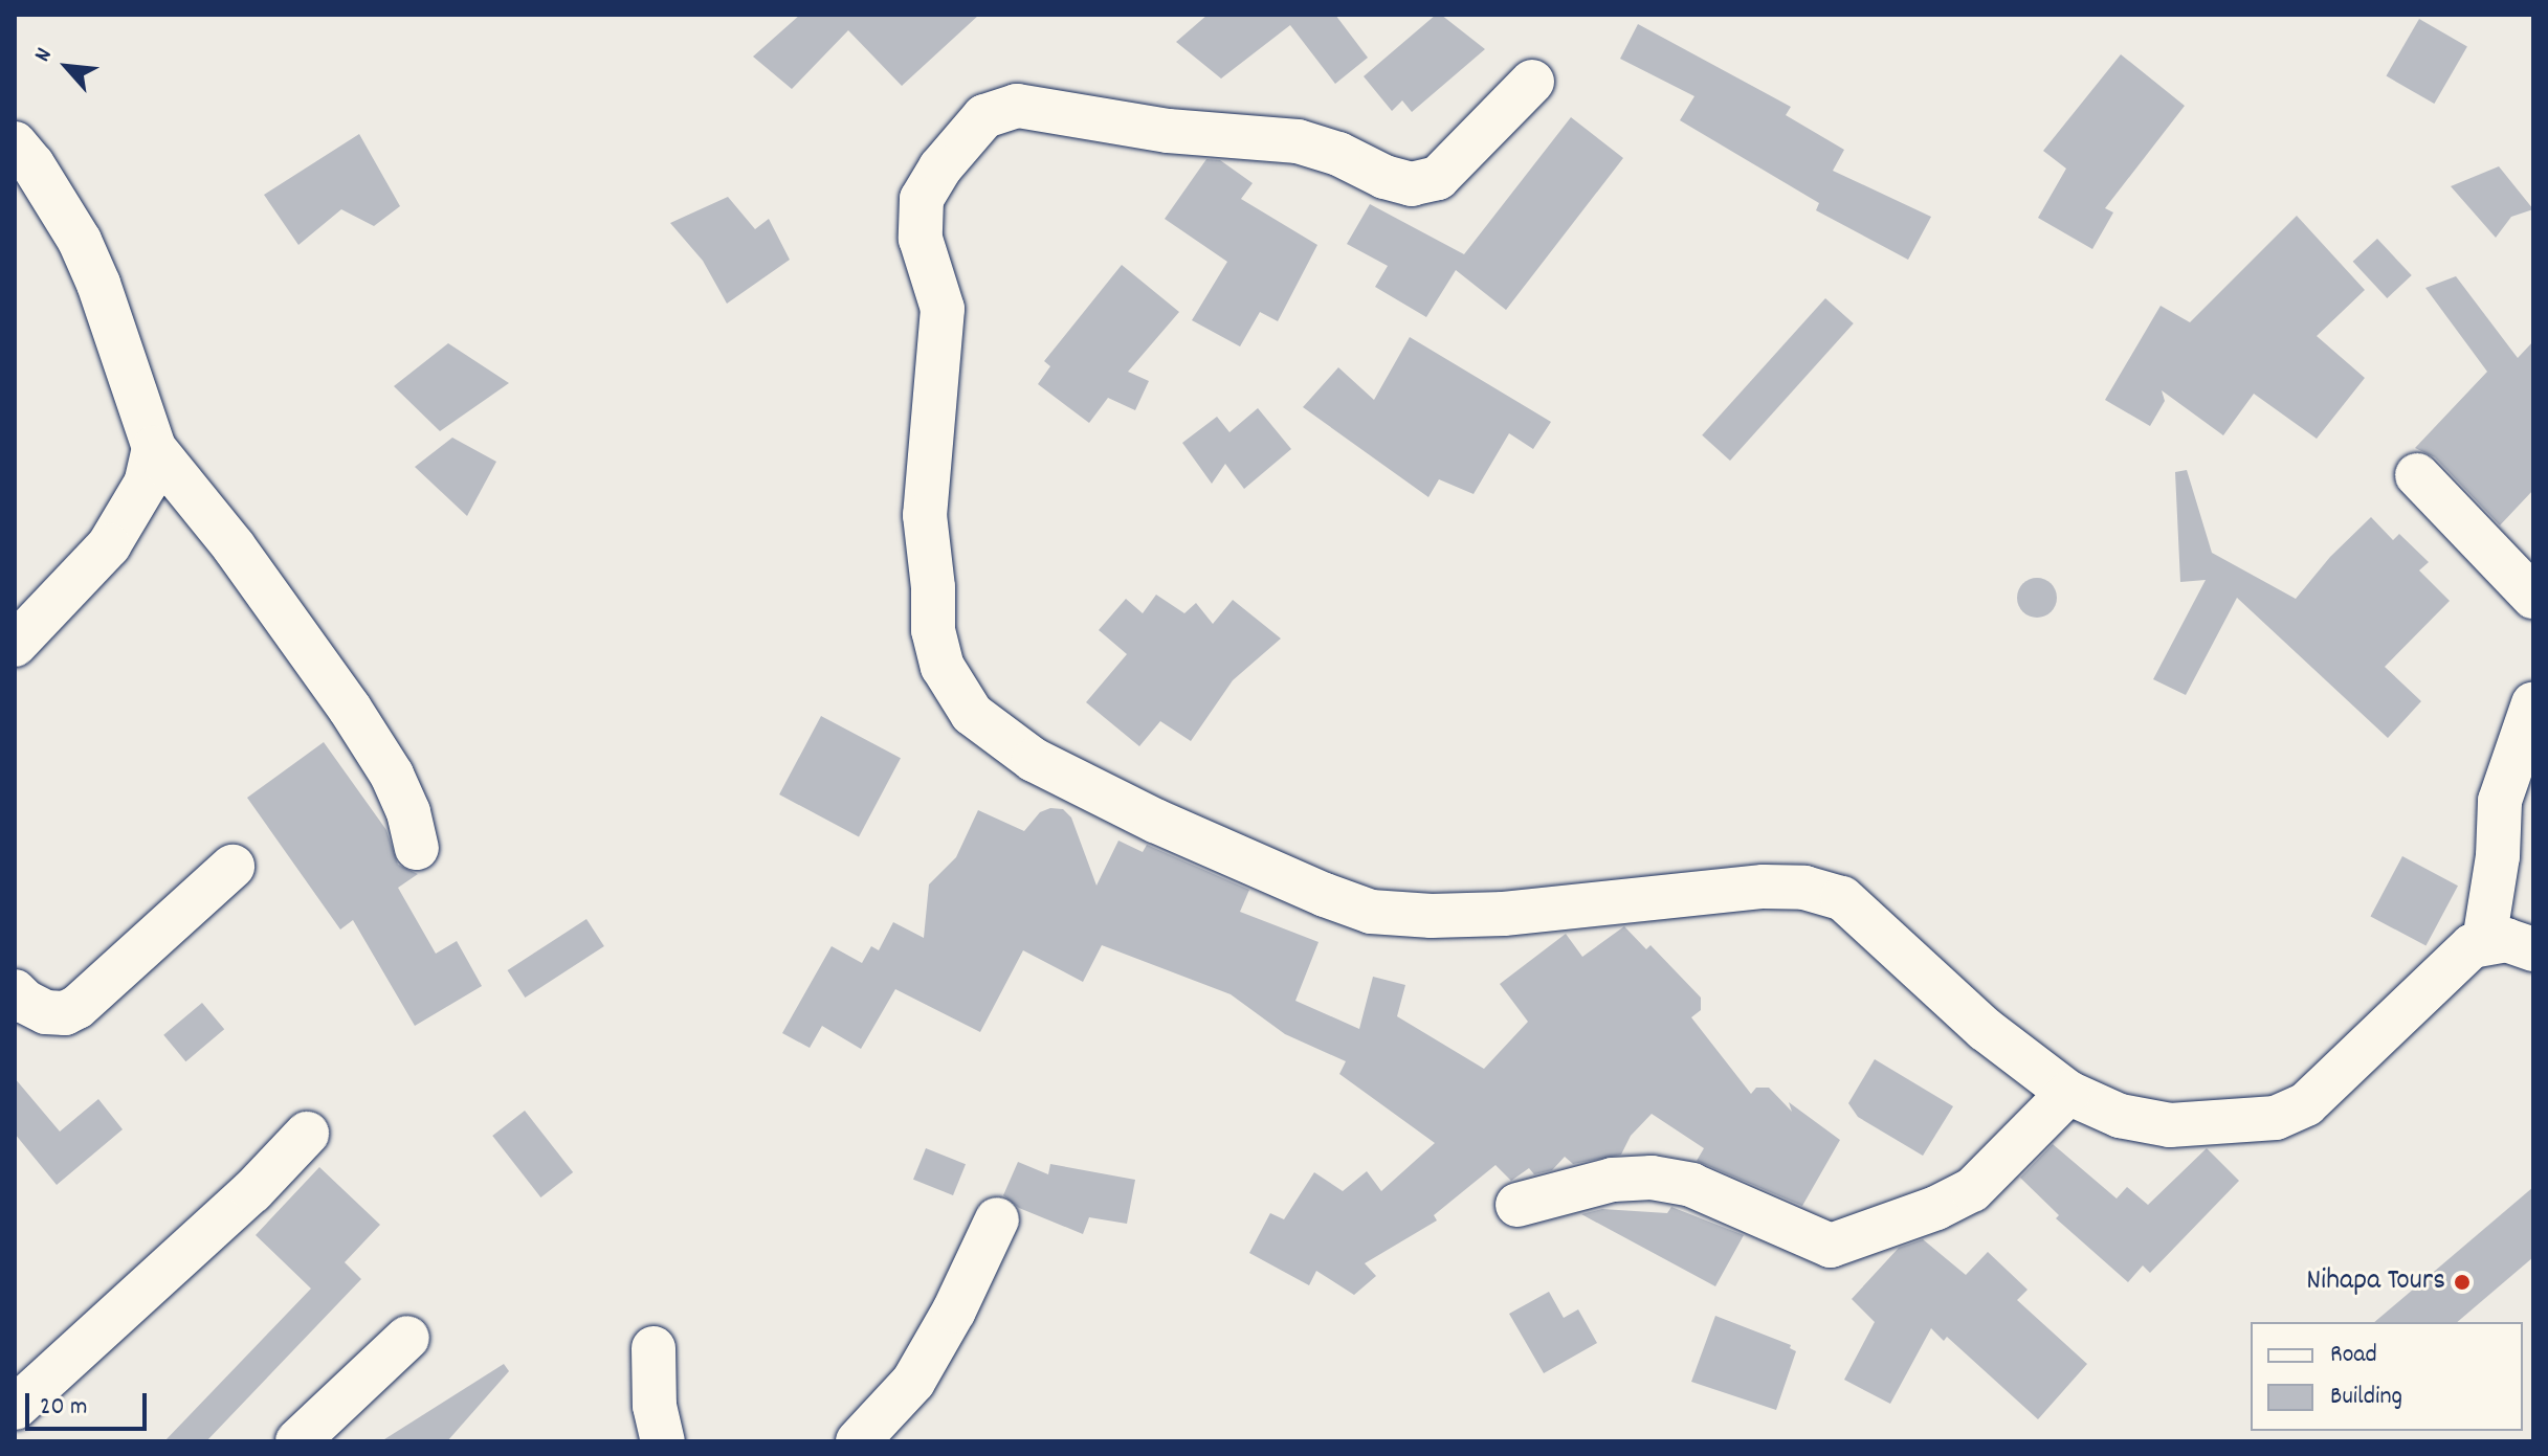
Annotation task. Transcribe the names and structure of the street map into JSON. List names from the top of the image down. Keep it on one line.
{"places":["Nihapa Tours"],"legend":["Road","Building"],"scale_bar":"20 m","north":"top left"}
